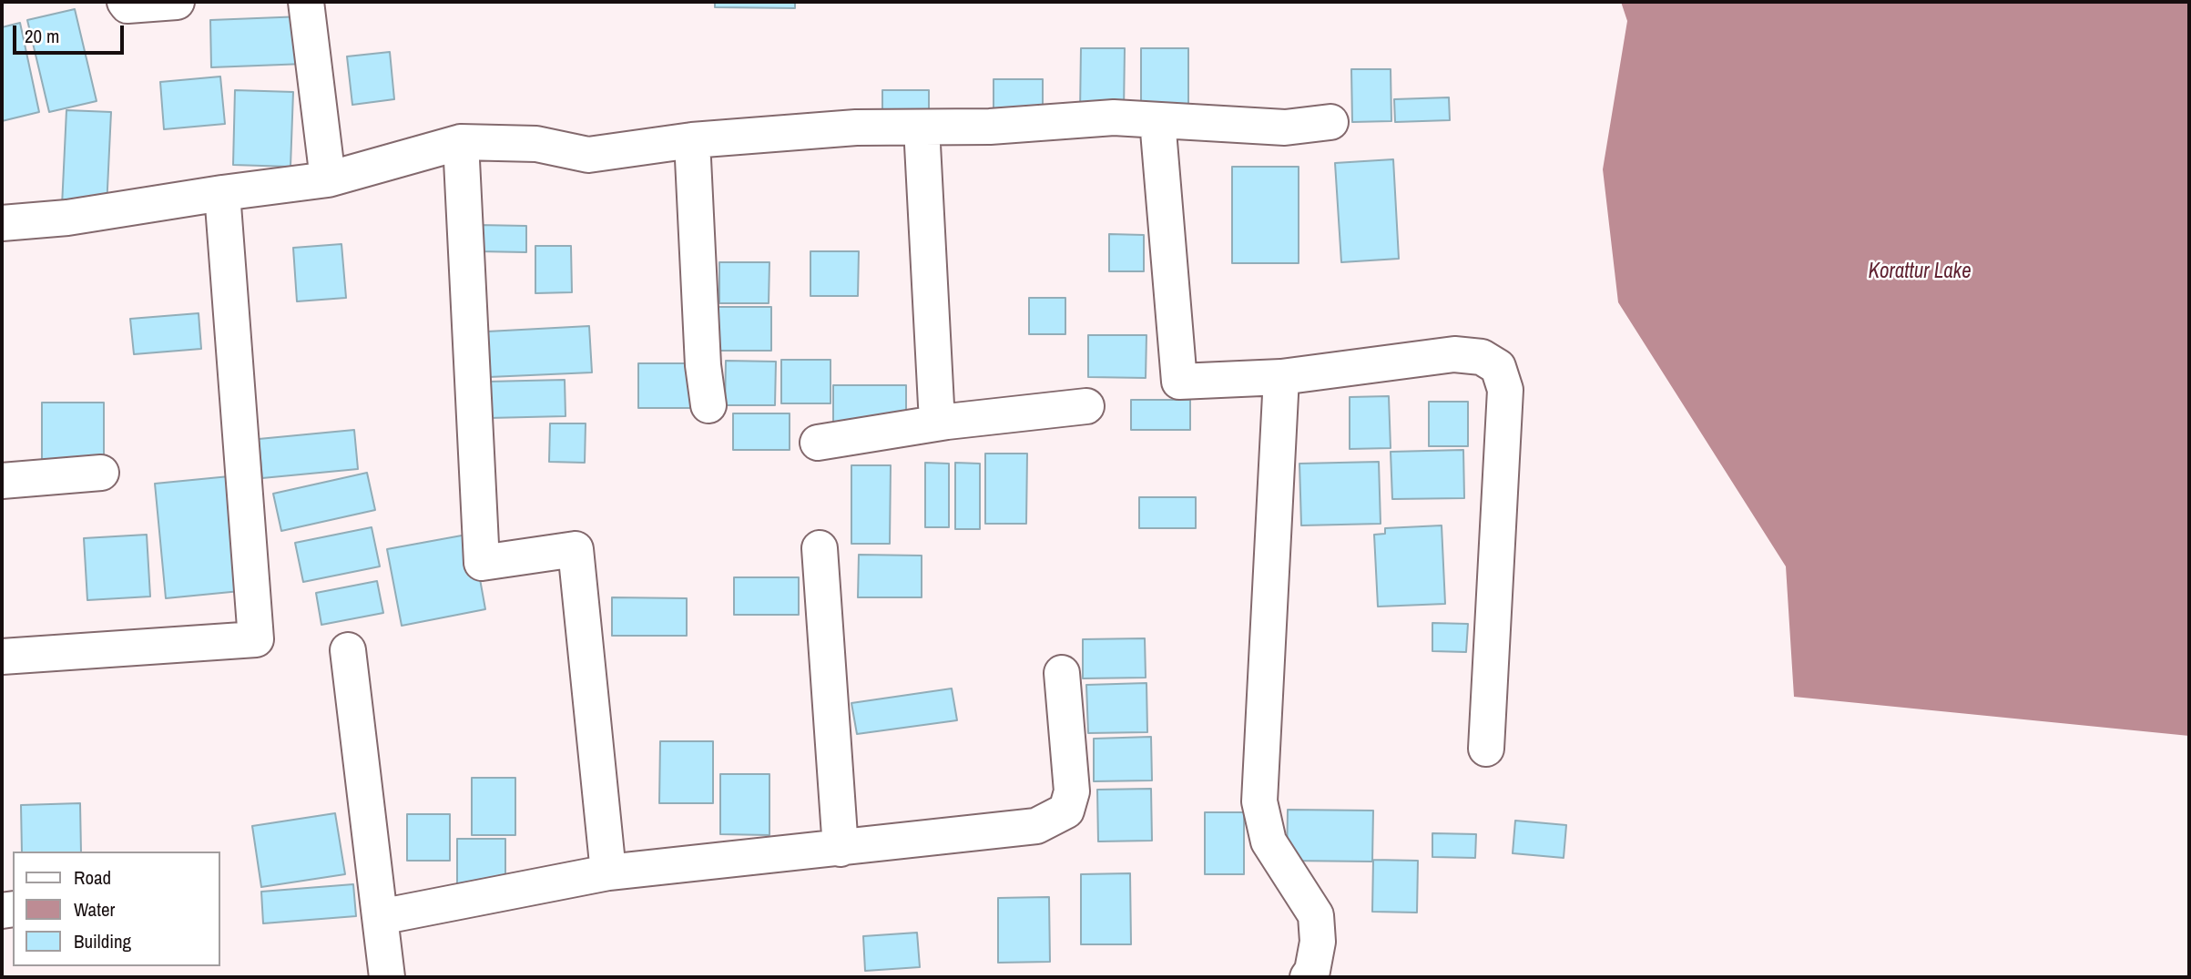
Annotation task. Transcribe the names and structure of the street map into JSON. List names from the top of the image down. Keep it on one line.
{"water":["Korattur Lake"],"legend":["Road","Water","Building"],"scale_bar":"20 m"}
